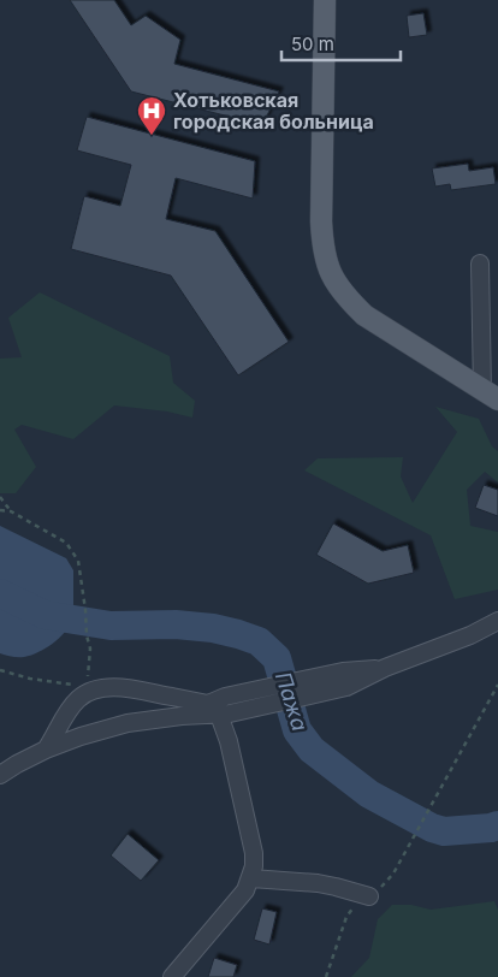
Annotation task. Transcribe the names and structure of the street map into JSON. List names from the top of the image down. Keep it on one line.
{"water":["Пажа"],"places":{"hospital":["Хотьковская городская больница"]},"scale_bar":"50 m"}
